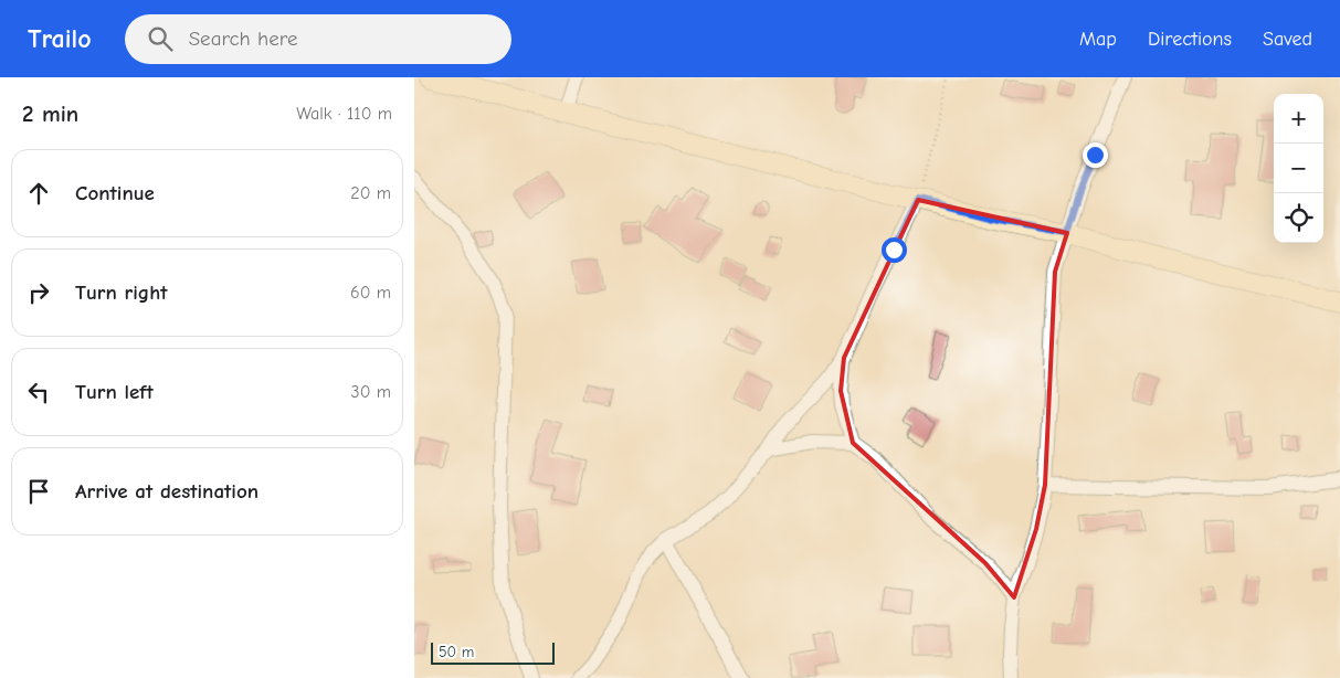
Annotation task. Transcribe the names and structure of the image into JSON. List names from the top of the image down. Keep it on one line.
{"scale_bar":"50 m","page":{"header":"Trailo","search":"Search here","nav":["Map","Directions","Saved"],"heading":["2 min","Walk · 110 m"],"map_buttons":["+","−"],"list":[["Continue","20 m"],["Turn right","60 m"],["Turn left","30 m"],"Arrive at destination"],"scale":"50 m"}}
